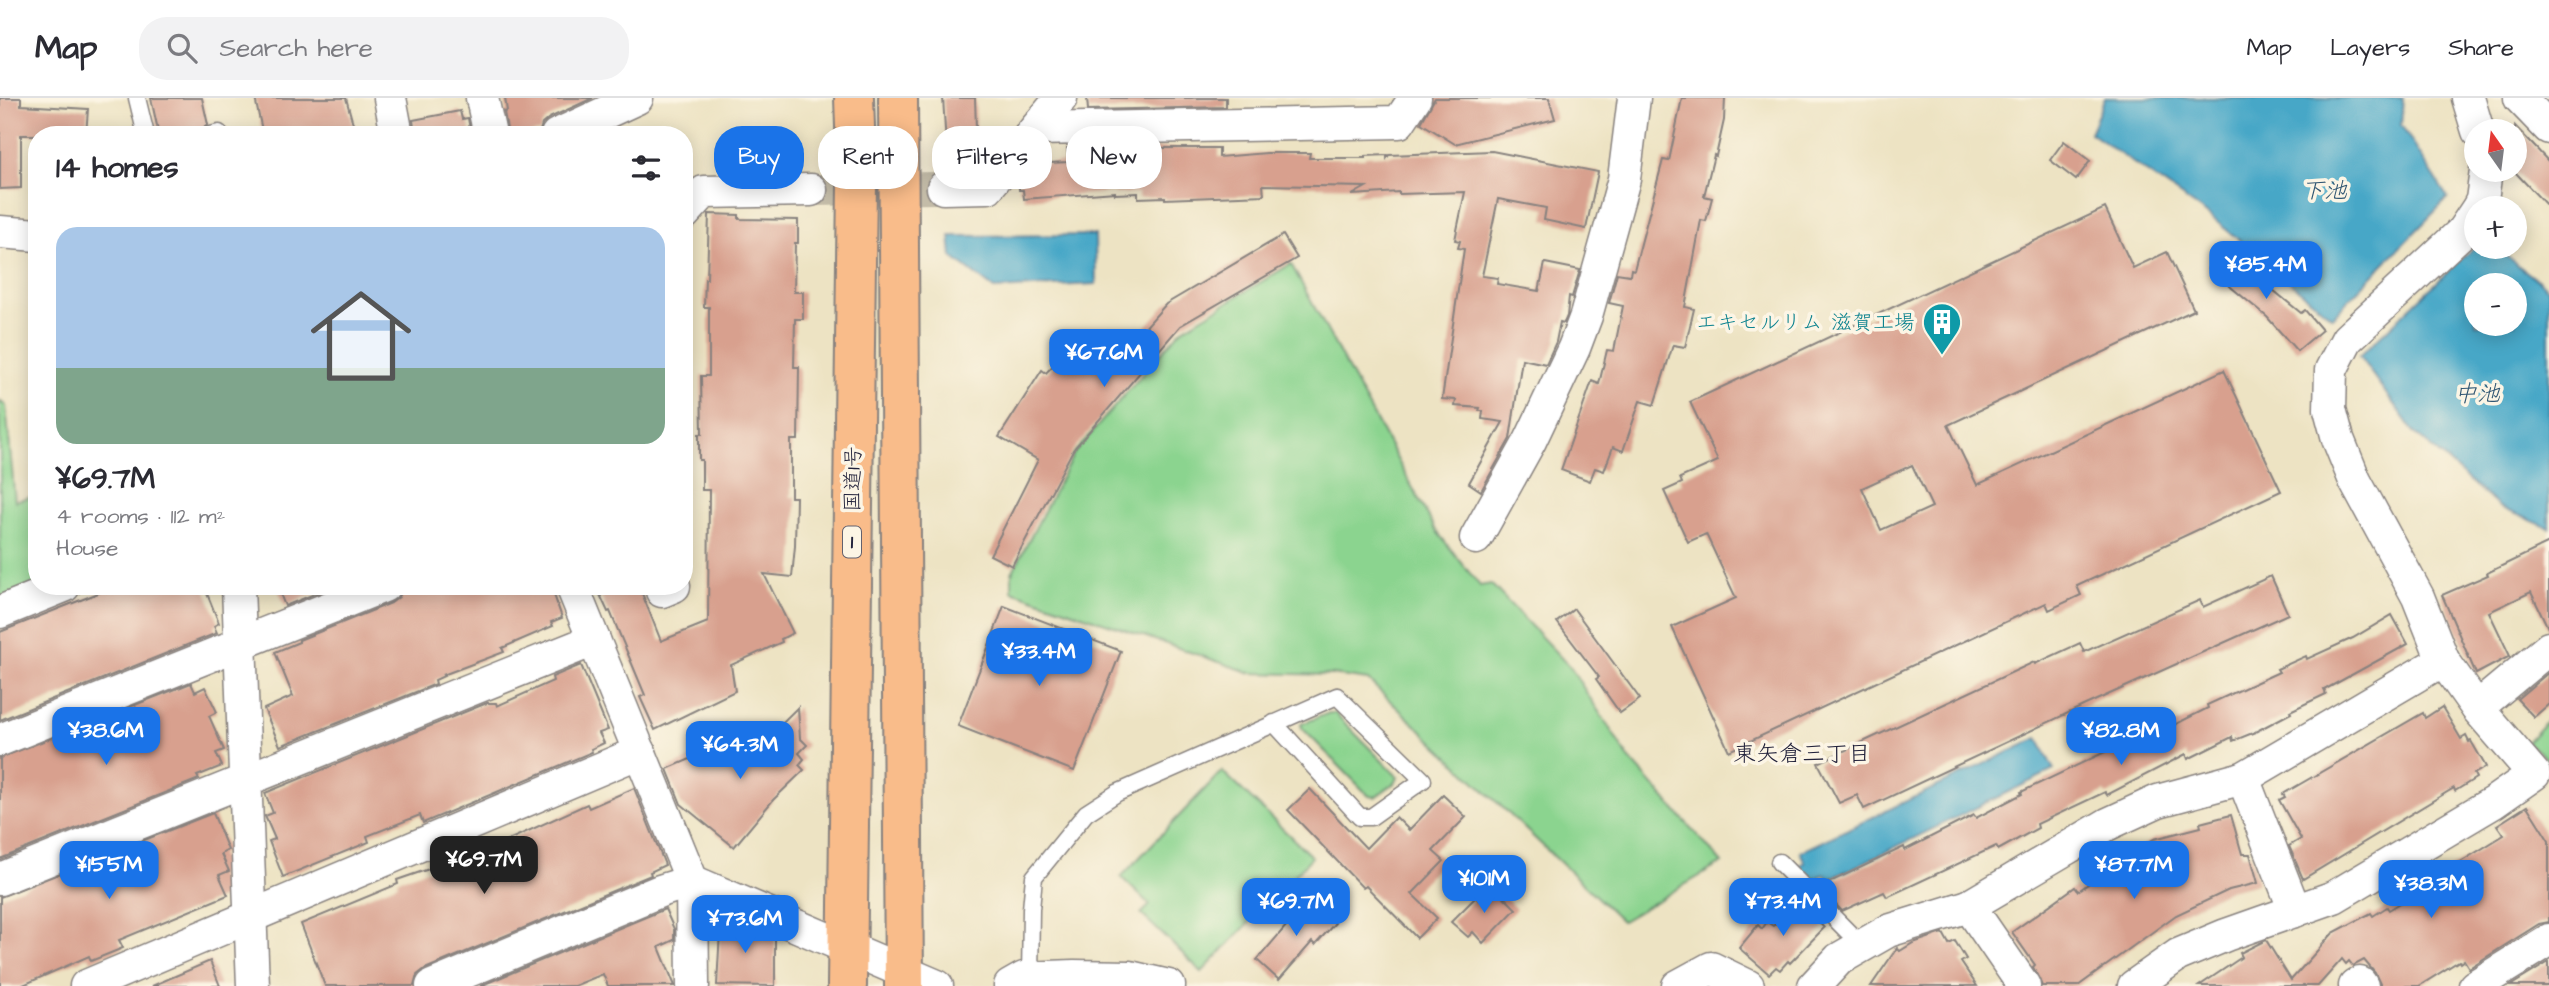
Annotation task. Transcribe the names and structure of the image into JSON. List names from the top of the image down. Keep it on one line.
{"streets":{"highway":["国道1号","1"]},"districts":["東矢倉三丁目"],"water":["下池","中池"],"places":{"building":["エキセルリム 滋賀工場"]},"north":"top","page":{"header":"Map","search":"Search here","nav":["Map","Layers","Share"],"map_buttons":["+","−"],"chip":["Buy","Rent","Filters","New"],"heading":"14 homes","list":[{"name":"¥69.7M","note":"4 rooms · 112 m² · House"}],"price":["¥85.4M","¥67.6M","¥33.4M","¥38.6M","¥82.8M","¥64.3M","¥69.7M","¥155M","¥87.7M","¥101M","¥38.3M","¥69.7M","¥73.4M","¥73.6M"]}}
